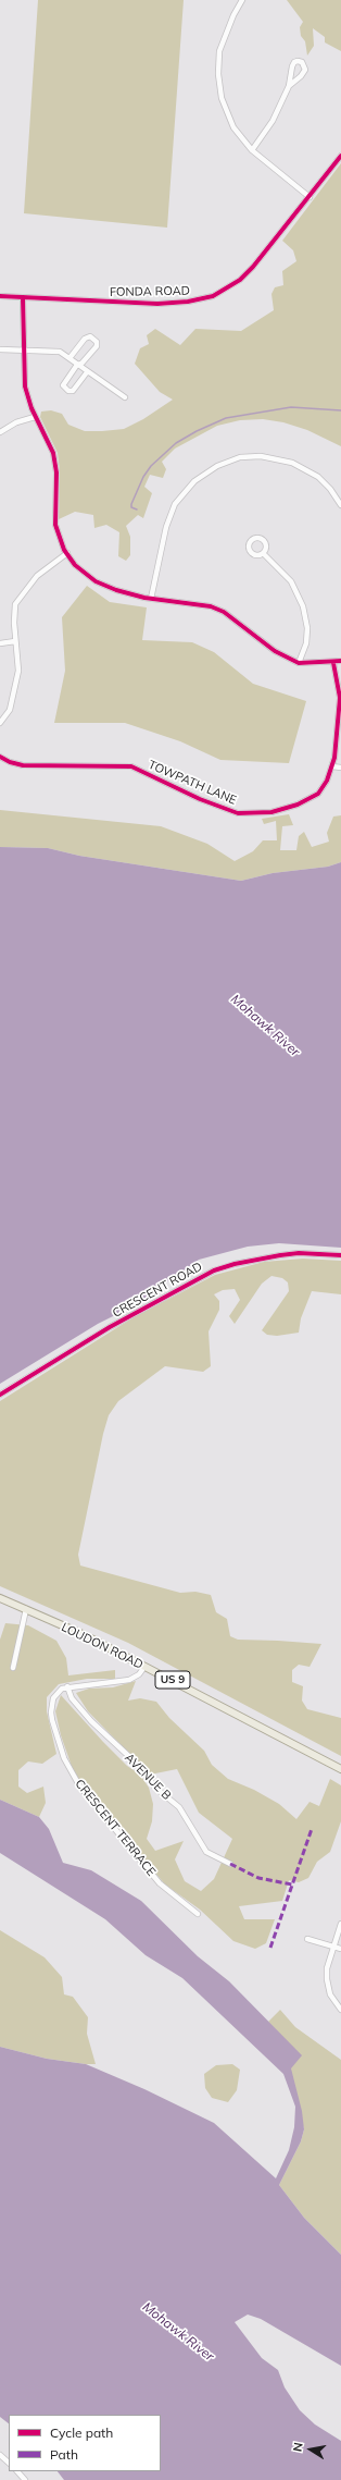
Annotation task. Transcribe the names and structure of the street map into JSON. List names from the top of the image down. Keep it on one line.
{"streets":{"main road":["LOUDON ROAD","US 9"],"street":["FONDA ROAD","TOWPATH LANE","CRESCENT ROAD","AVENUE B","CRESCENT TERRACE"]},"crossings":[["AVENUE B","CRESCENT TERRACE"]],"water":["Mohawk River"],"legend":["Cycle path","Path"],"north":"left"}
